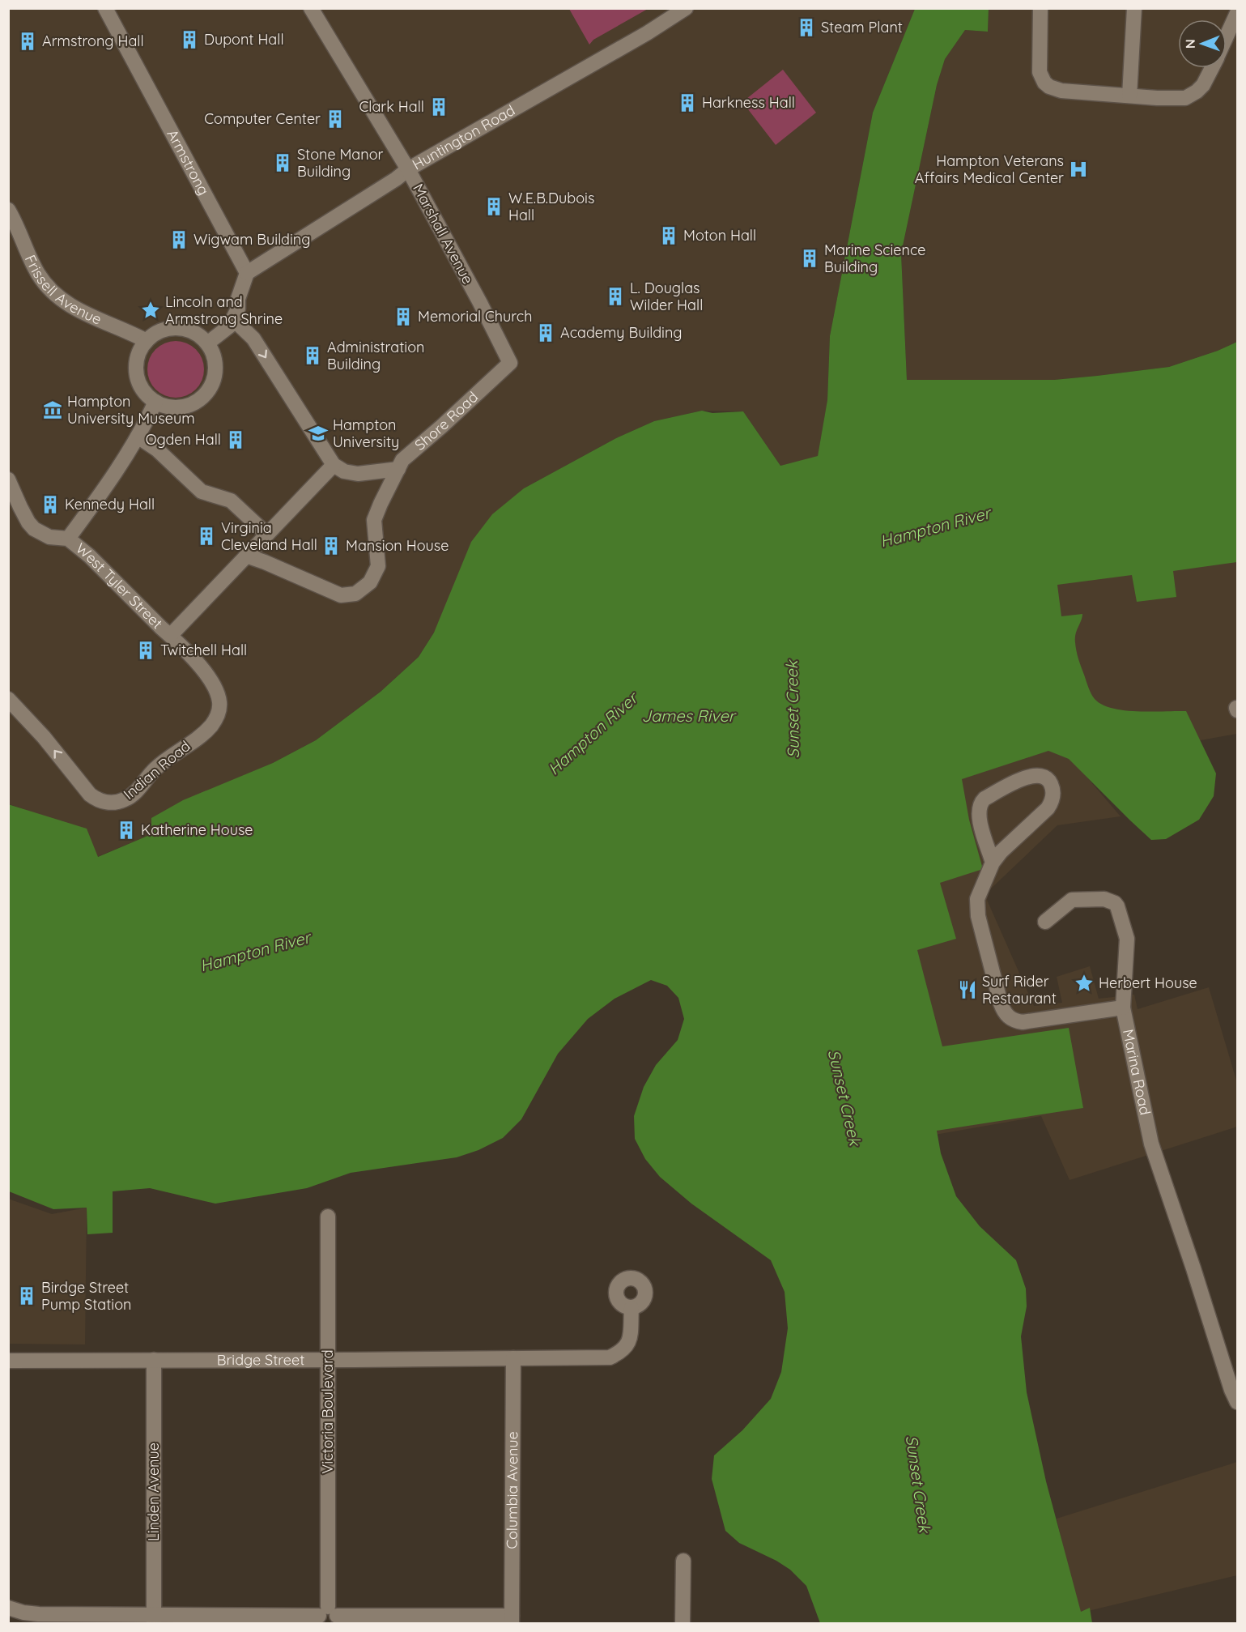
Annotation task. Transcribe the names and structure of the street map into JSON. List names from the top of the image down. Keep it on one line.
{"streets":{"street":["Huntington Road","Armstrong","Marshall Avenue","Frissell Avenue","Shore Road","West Tyler Street","Indian Road","Marina Road","Bridge Street","Victoria Boulevard","Columbia Avenue","Linden Avenue"]},"crossings":[["Huntington Road","Armstrong"],["Huntington Road","Marshall Avenue"],["Marshall Avenue","Shore Road"],["West Tyler Street","Indian Road"],["Bridge Street","Victoria Boulevard"],["Bridge Street","Columbia Avenue"],["Bridge Street","Linden Avenue"]],"water":["Hampton River","Sunset Creek","James River"],"places":{"building":["Steam Plant","Dupont Hall","Armstrong Hall","Harkness Hall","Clark Hall","Computer Center","Stone Manor Building","W.E.B.Dubois Hall","Moton Hall","Wigwam Building","Marine Science Building","L. Douglas Wilder Hall","Memorial Church","Academy Building","Administration Building","Ogden Hall","Kennedy Hall","Virginia Cleveland Hall","Mansion House","Twitchell Hall","Katherine House","Birdge Street Pump Station"],"hospital":["Hampton Veterans Affairs Medical Center"],"place":["Lincoln and Armstrong Shrine","Herbert House"],"museum":["Hampton University Museum"],"school or university":["Hampton University"],"restaurant":["Surf Rider Restaurant"]},"north":"left"}
